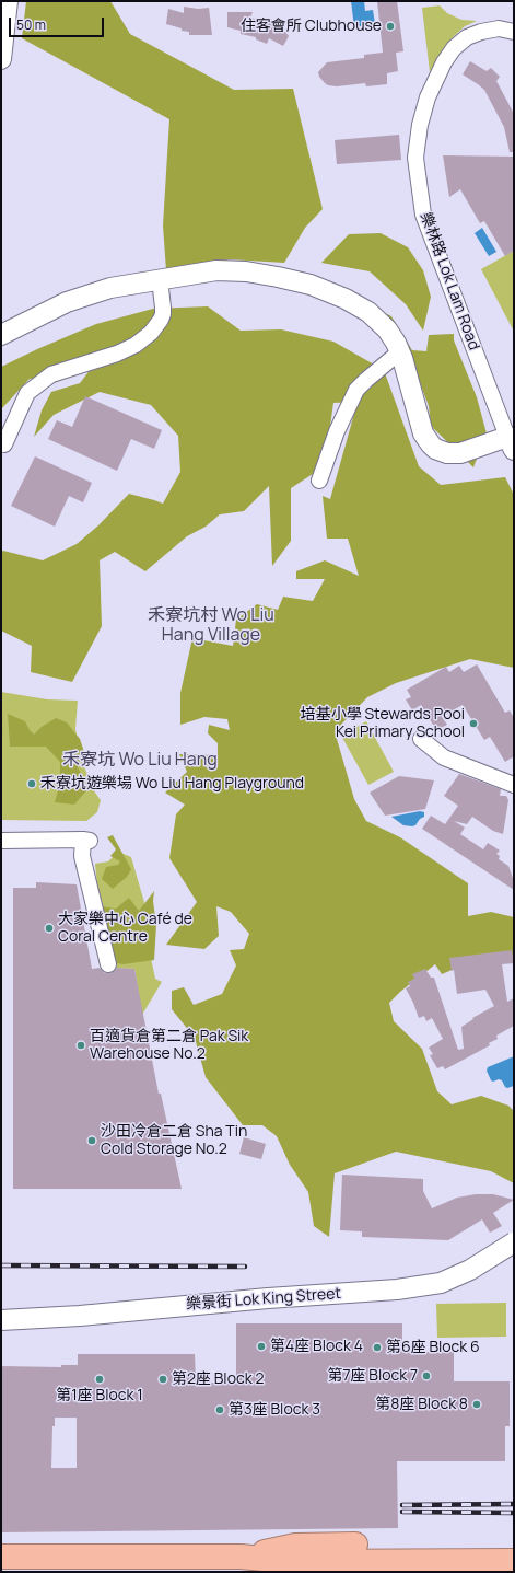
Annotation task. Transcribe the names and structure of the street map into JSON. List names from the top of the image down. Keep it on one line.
{"streets":{"street":["樂林路 Lok Lam Road","樂景街 Lok King Street"]},"districts":["禾寮坑村 Wo Liu Hang Village","禾寮坑 Wo Liu Hang"],"places":["住客會所 Clubhouse","培基小學 Stewards Pooi Kei Primary School","禾寮坑遊樂場 Wo Liu Hang Playground","大家樂中心 Café de Coral Centre","百適貨倉第二倉 Pak Sik Warehouse No.2","沙田冷倉二倉 Sha Tin Cold Storage No.2","第4座 Block 4","第6座 Block 6","第7座 Block 7","第1座 Block 1","第2座 Block 2","第8座 Block 8","第3座 Block 3"],"scale_bar":"50 m"}
